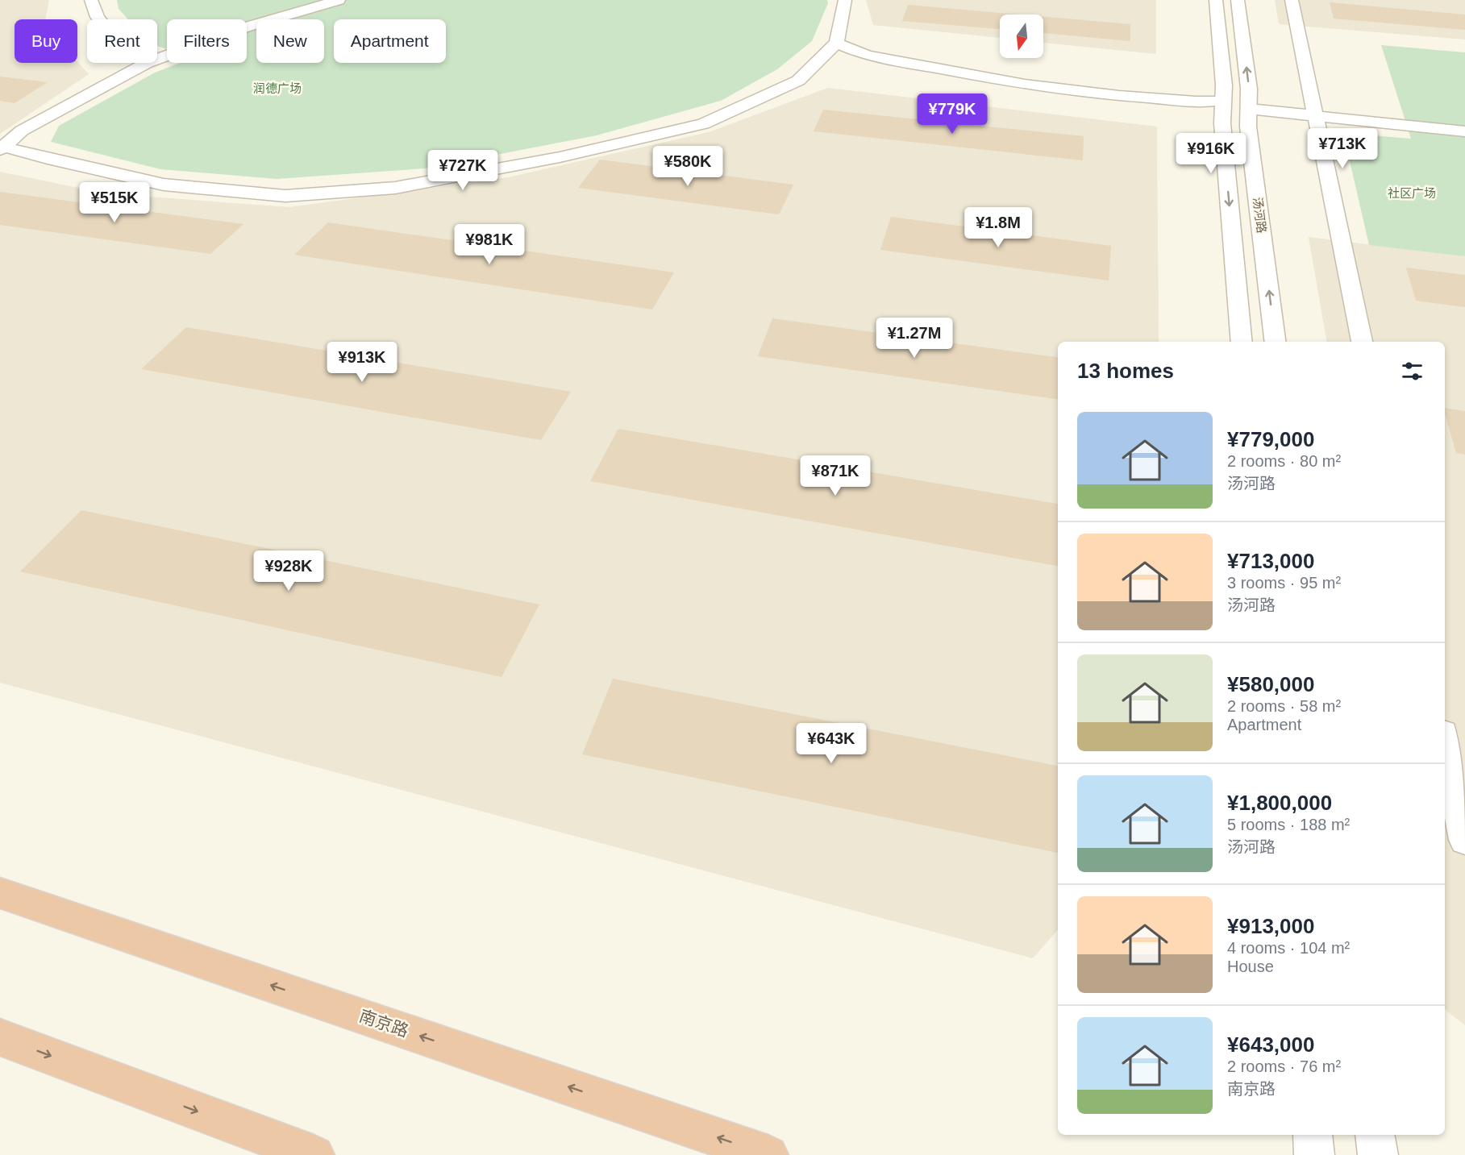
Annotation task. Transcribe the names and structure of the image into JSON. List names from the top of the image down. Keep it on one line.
{"streets":{"highway":["南京路"],"street":["汤河路"]},"parks":["润德广场","社区广场"],"north":"bottom","page":{"chip":["Buy","Rent","Filters","New","Apartment"],"price":["¥779K","¥713K","¥916K","¥580K","¥727K","¥515K","¥1.8M","¥981K","¥1.27M","¥913K","¥871K","¥928K","¥643K"],"heading":"13 homes","list":[{"name":"¥779,000","note":"2 rooms · 80 m² · 汤河路"},{"name":"¥713,000","note":"3 rooms · 95 m² · 汤河路"},{"name":"¥580,000","note":"2 rooms · 58 m² · Apartment"},{"name":"¥1,800,000","note":"5 rooms · 188 m² · 汤河路"},{"name":"¥913,000","note":"4 rooms · 104 m² · House"},{"name":"¥643,000","note":"2 rooms · 76 m² · 南京路"}]}}
